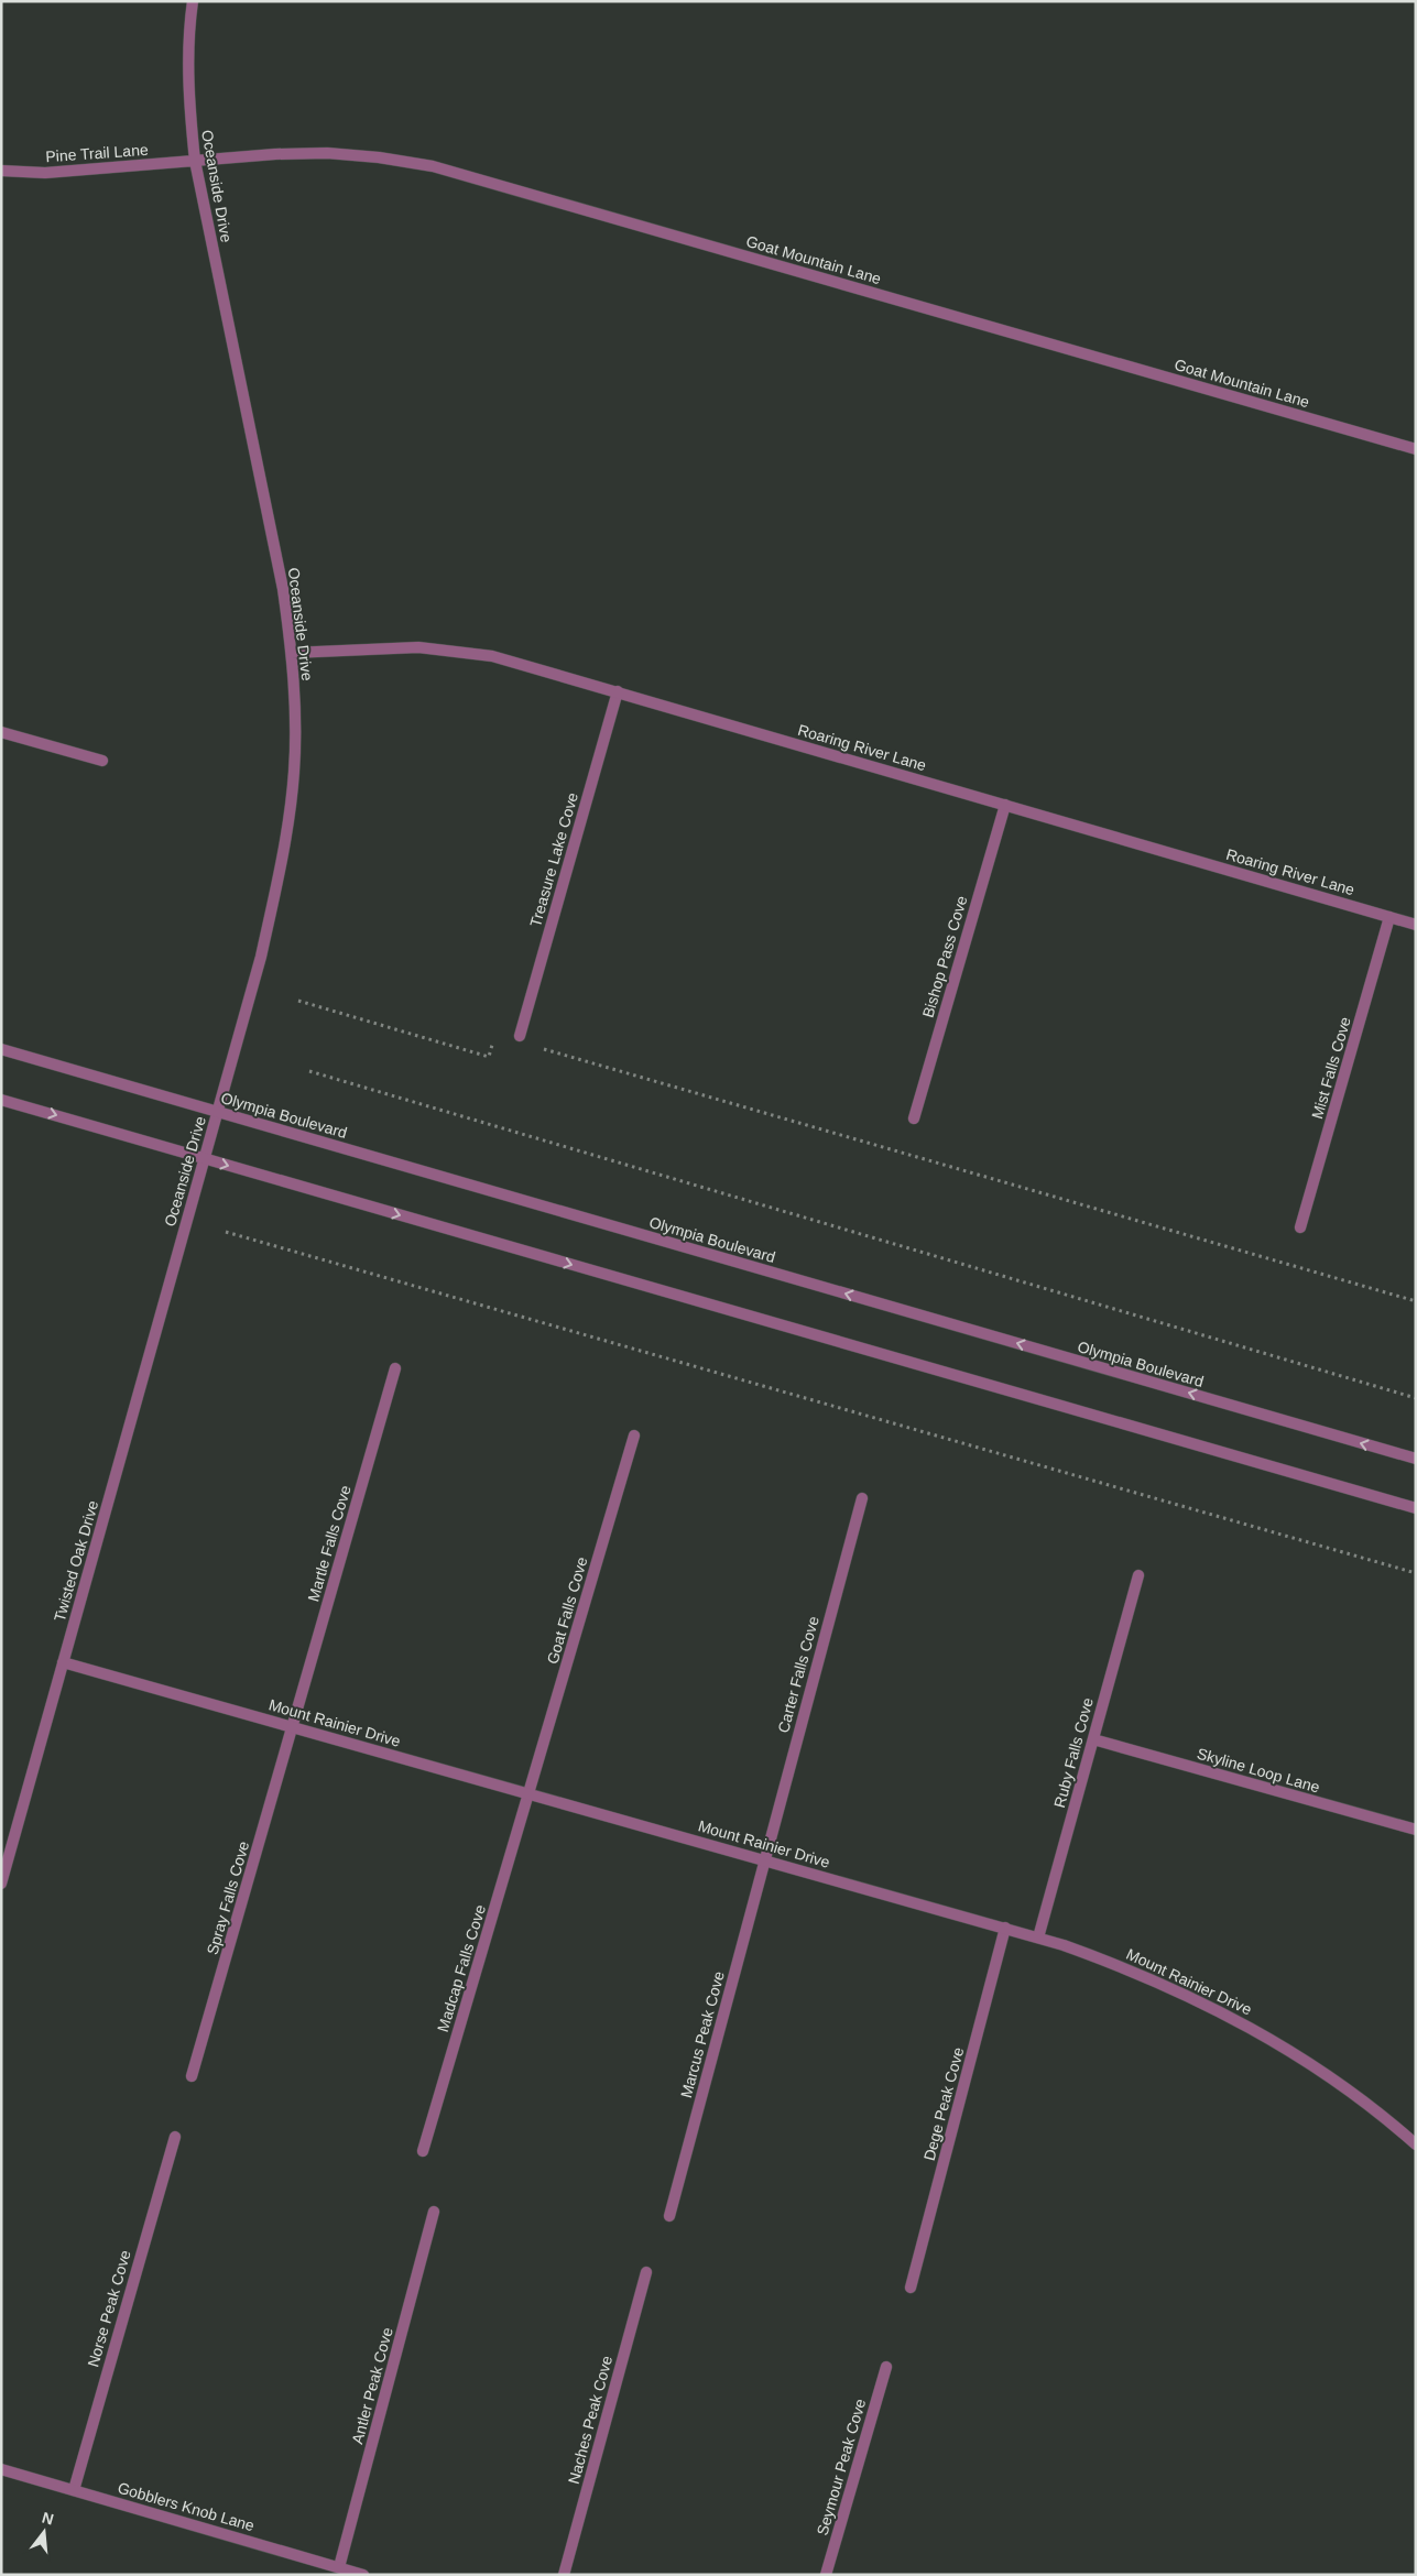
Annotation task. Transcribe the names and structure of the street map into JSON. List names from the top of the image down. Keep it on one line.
{"streets":{"street":["Pine Trail Lane","Oceanside Drive","Goat Mountain Lane","Roaring River Lane","Treasure Lake Cove","Bishop Pass Cove","Mist Falls Cove","Olympia Boulevard","Martle Falls Cove","Twisted Oak Drive","Goat Falls Cove","Carter Falls Cove","Mount Rainier Drive","Ruby Falls Cove","Skyline Loop Lane","Spray Falls Cove","Madcap Falls Cove","Marcus Peak Cove","Dege Peak Cove","Norse Peak Cove","Antler Peak Cove","Naches Peak Cove","Seymour Peak Cove","Gobblers Knob Lane"]},"crossings":[["Pine Trail Lane","Oceanside Drive"],["Pine Trail Lane","Goat Mountain Lane"],["Oceanside Drive","Goat Mountain Lane"],["Oceanside Drive","Roaring River Lane"],["Oceanside Drive","Olympia Boulevard"],["Oceanside Drive","Twisted Oak Drive"],["Roaring River Lane","Treasure Lake Cove"],["Roaring River Lane","Bishop Pass Cove"],["Roaring River Lane","Mist Falls Cove"],["Martle Falls Cove","Mount Rainier Drive"],["Martle Falls Cove","Spray Falls Cove"],["Twisted Oak Drive","Mount Rainier Drive"],["Goat Falls Cove","Mount Rainier Drive"],["Goat Falls Cove","Madcap Falls Cove"],["Carter Falls Cove","Mount Rainier Drive"],["Carter Falls Cove","Marcus Peak Cove"],["Mount Rainier Drive","Ruby Falls Cove"],["Mount Rainier Drive","Spray Falls Cove"],["Mount Rainier Drive","Madcap Falls Cove"],["Mount Rainier Drive","Marcus Peak Cove"],["Mount Rainier Drive","Dege Peak Cove"],["Ruby Falls Cove","Skyline Loop Lane"],["Norse Peak Cove","Gobblers Knob Lane"],["Antler Peak Cove","Gobblers Knob Lane"]],"north":"top"}
